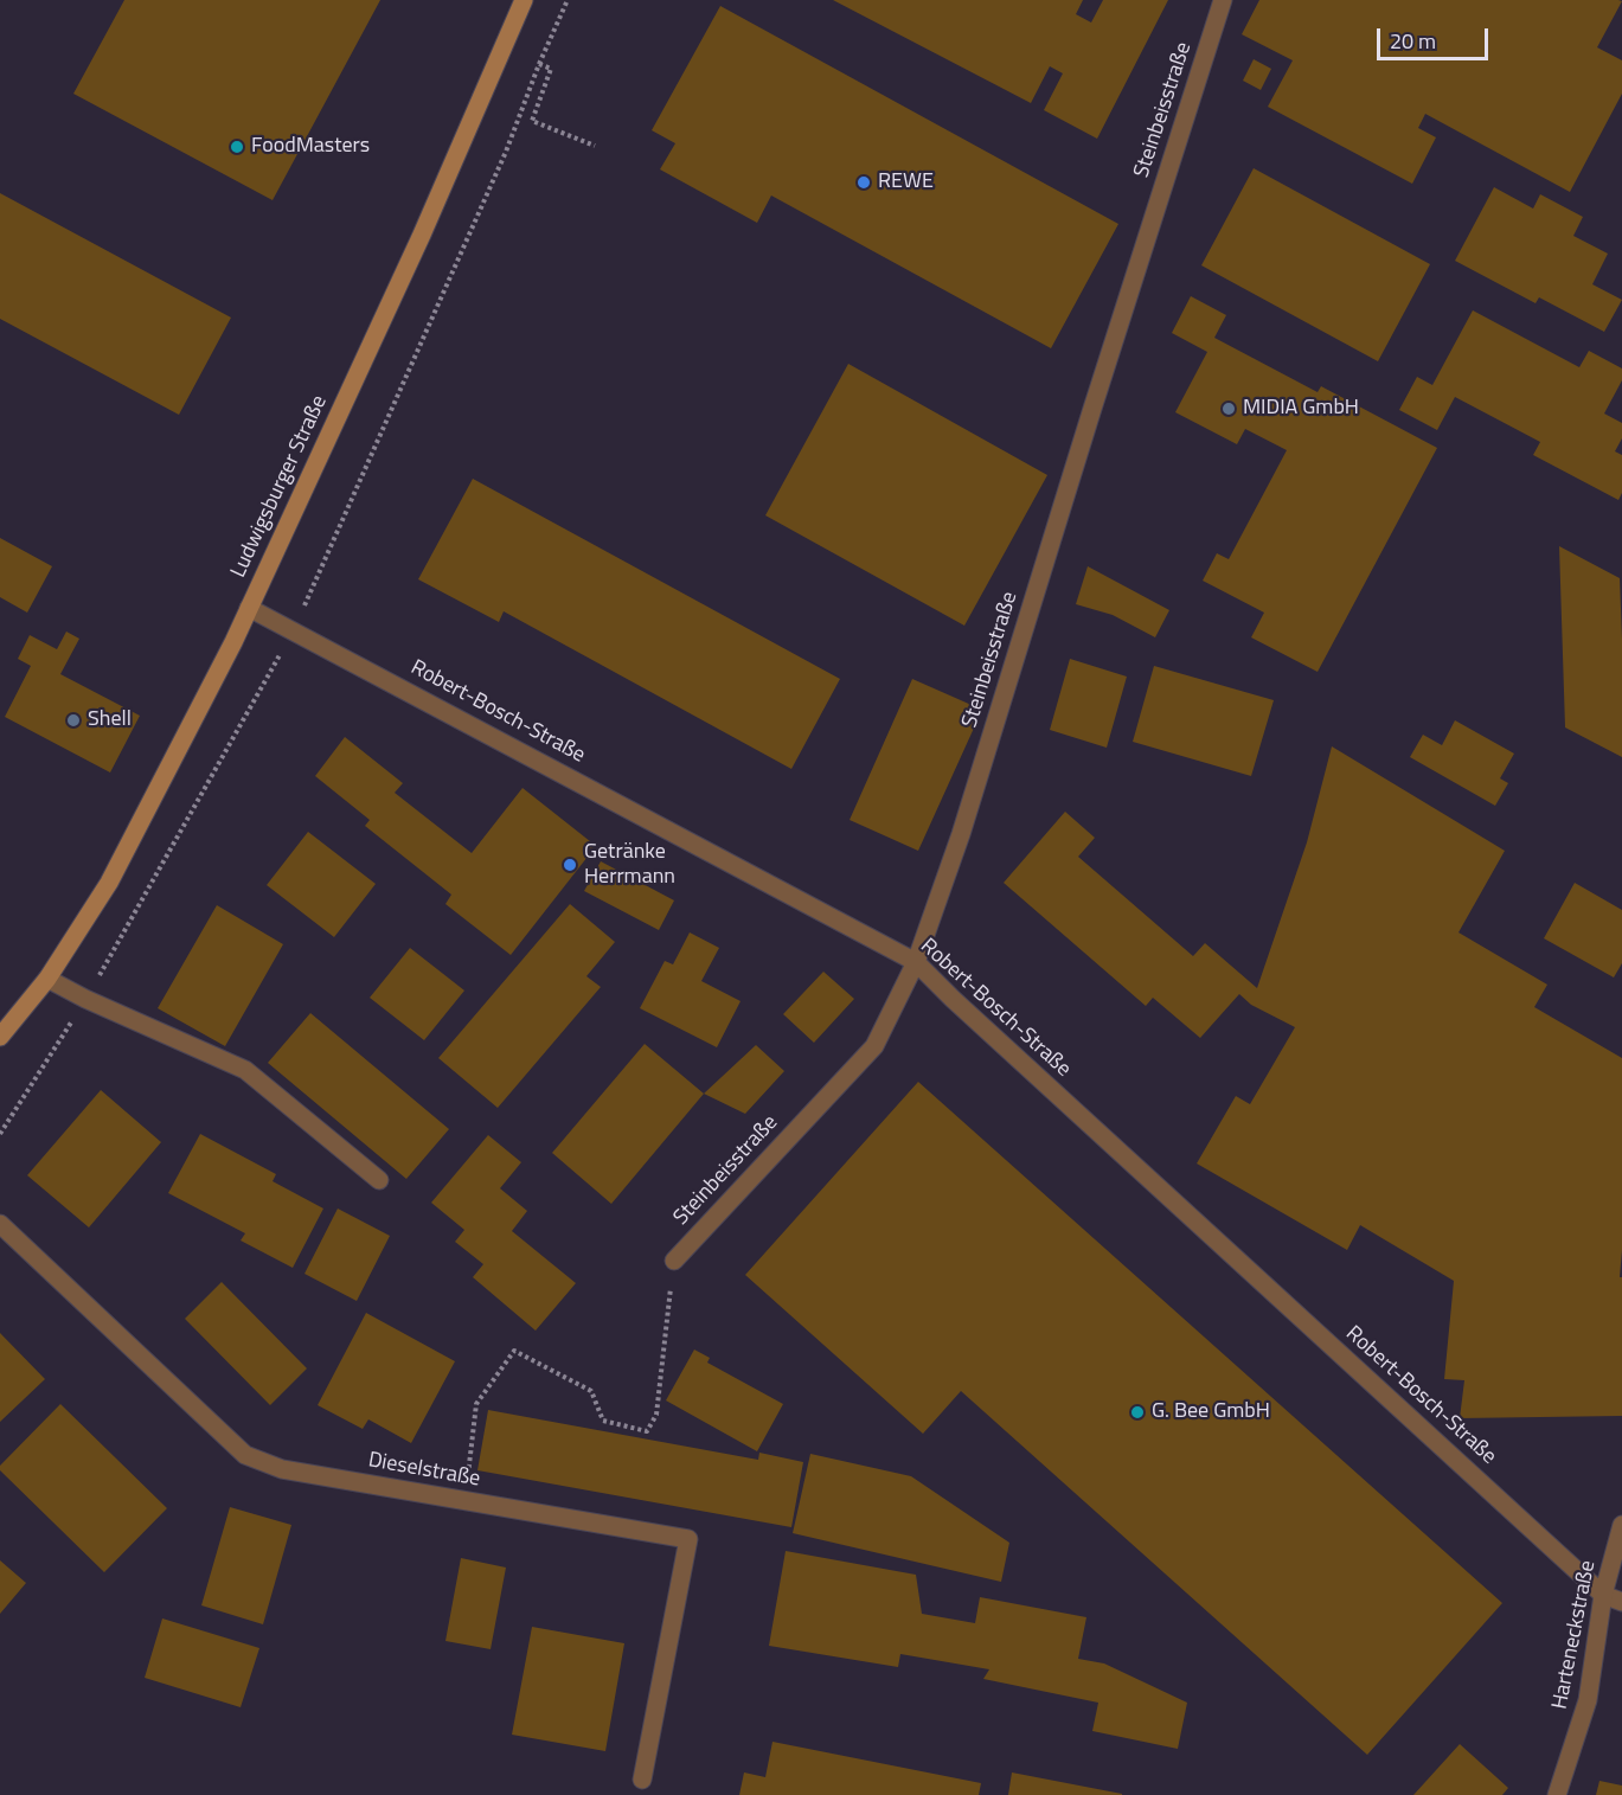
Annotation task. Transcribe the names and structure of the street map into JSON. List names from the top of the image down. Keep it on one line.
{"streets":{"main road":["Ludwigsburger Straße"],"street":["Steinbeisstraße","Robert-Bosch-Straße","Dieselstraße","Harteneckstraße"]},"crossings":[["Steinbeisstraße","Robert-Bosch-Straße"],["Ludwigsburger Straße","Robert-Bosch-Straße"],["Robert-Bosch-Straße","Harteneckstraße"]],"places":["FoodMasters","REWE","MIDIA GmbH","Shell","Getränke Herrmann","G. Bee GmbH"],"scale_bar":"20 m"}
